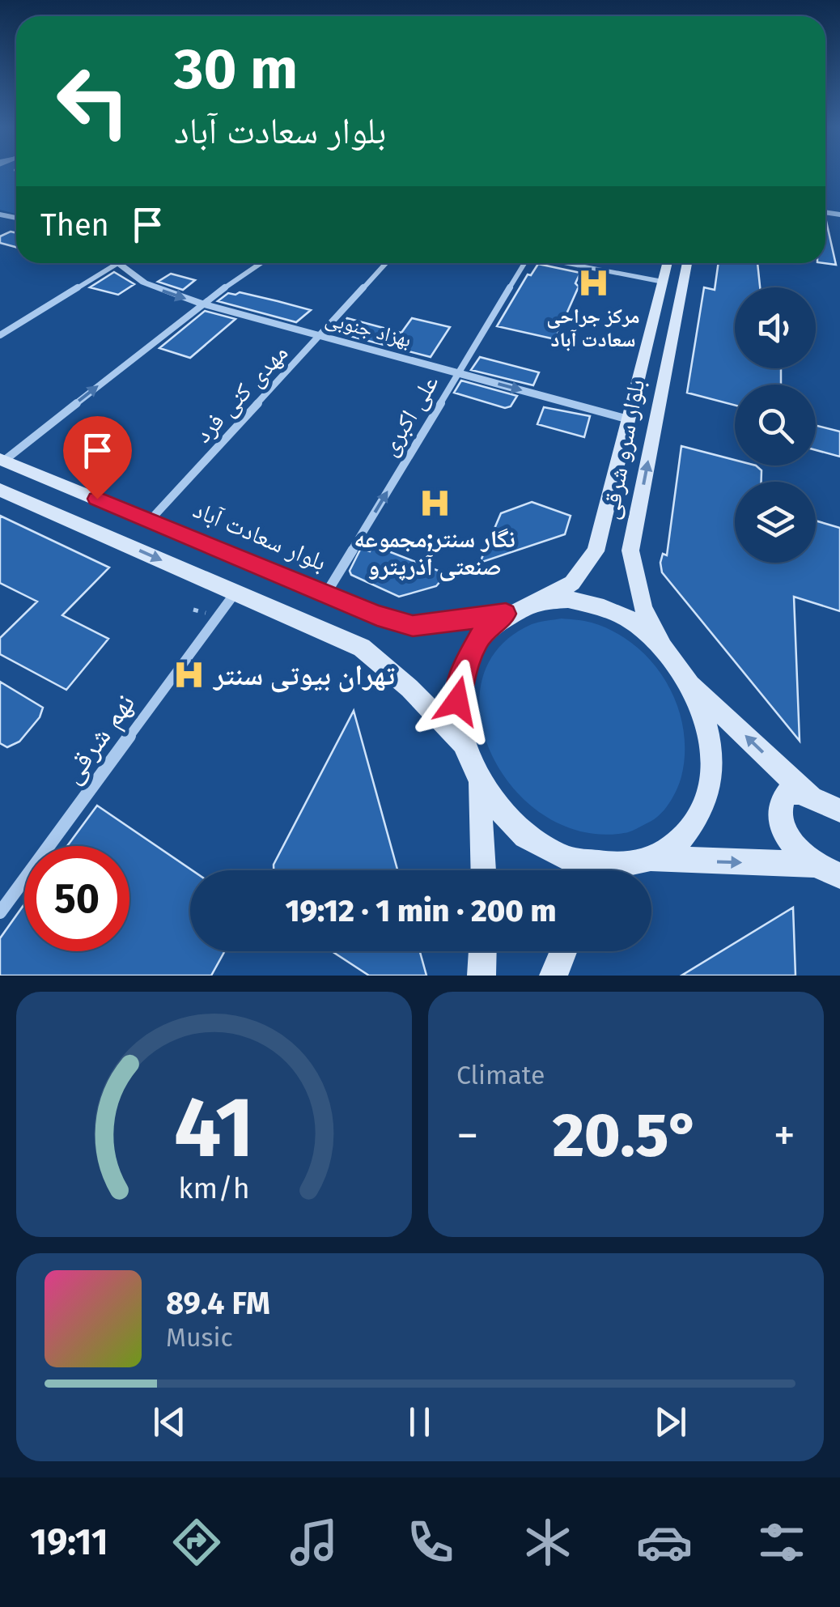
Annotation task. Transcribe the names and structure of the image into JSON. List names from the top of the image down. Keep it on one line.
{"streets":{"main road":["بلوار سرو شرقی","بلوار سعادت آباد"],"street":["بهزاد جنوبی","مهدی کنی فرد","علی اکبری","نهم شرقی"]},"crossings":[["بهزاد جنوبی","مهدی کنی فرد"],["بهزاد جنوبی","علی اکبری"],["بهزاد جنوبی","بلوار سرو شرقی"],["مهدی کنی فرد","بلوار سعادت آباد"],["علی اکبری","بلوار سعادت آباد"]],"one_way":["بهزاد جنوبی","علی اکبری"],"places":{"hospital":["مرکز جراحی سعادت آباد","نگار سنتر;مجموعه صنعتی آذرپترو","تهران بیوتی سنتر"]},"page":{"turn":["30 m","بلوار سعادت آباد"],"then":"Then","limit":"50","trip":"19:12 · 1 min · 200 m","tile":"Climate","heat":["−","20.5°","+"],"song":["89.4 FM","Music"],"tabs":"19:11","gauge":["41","km/h"]}}
